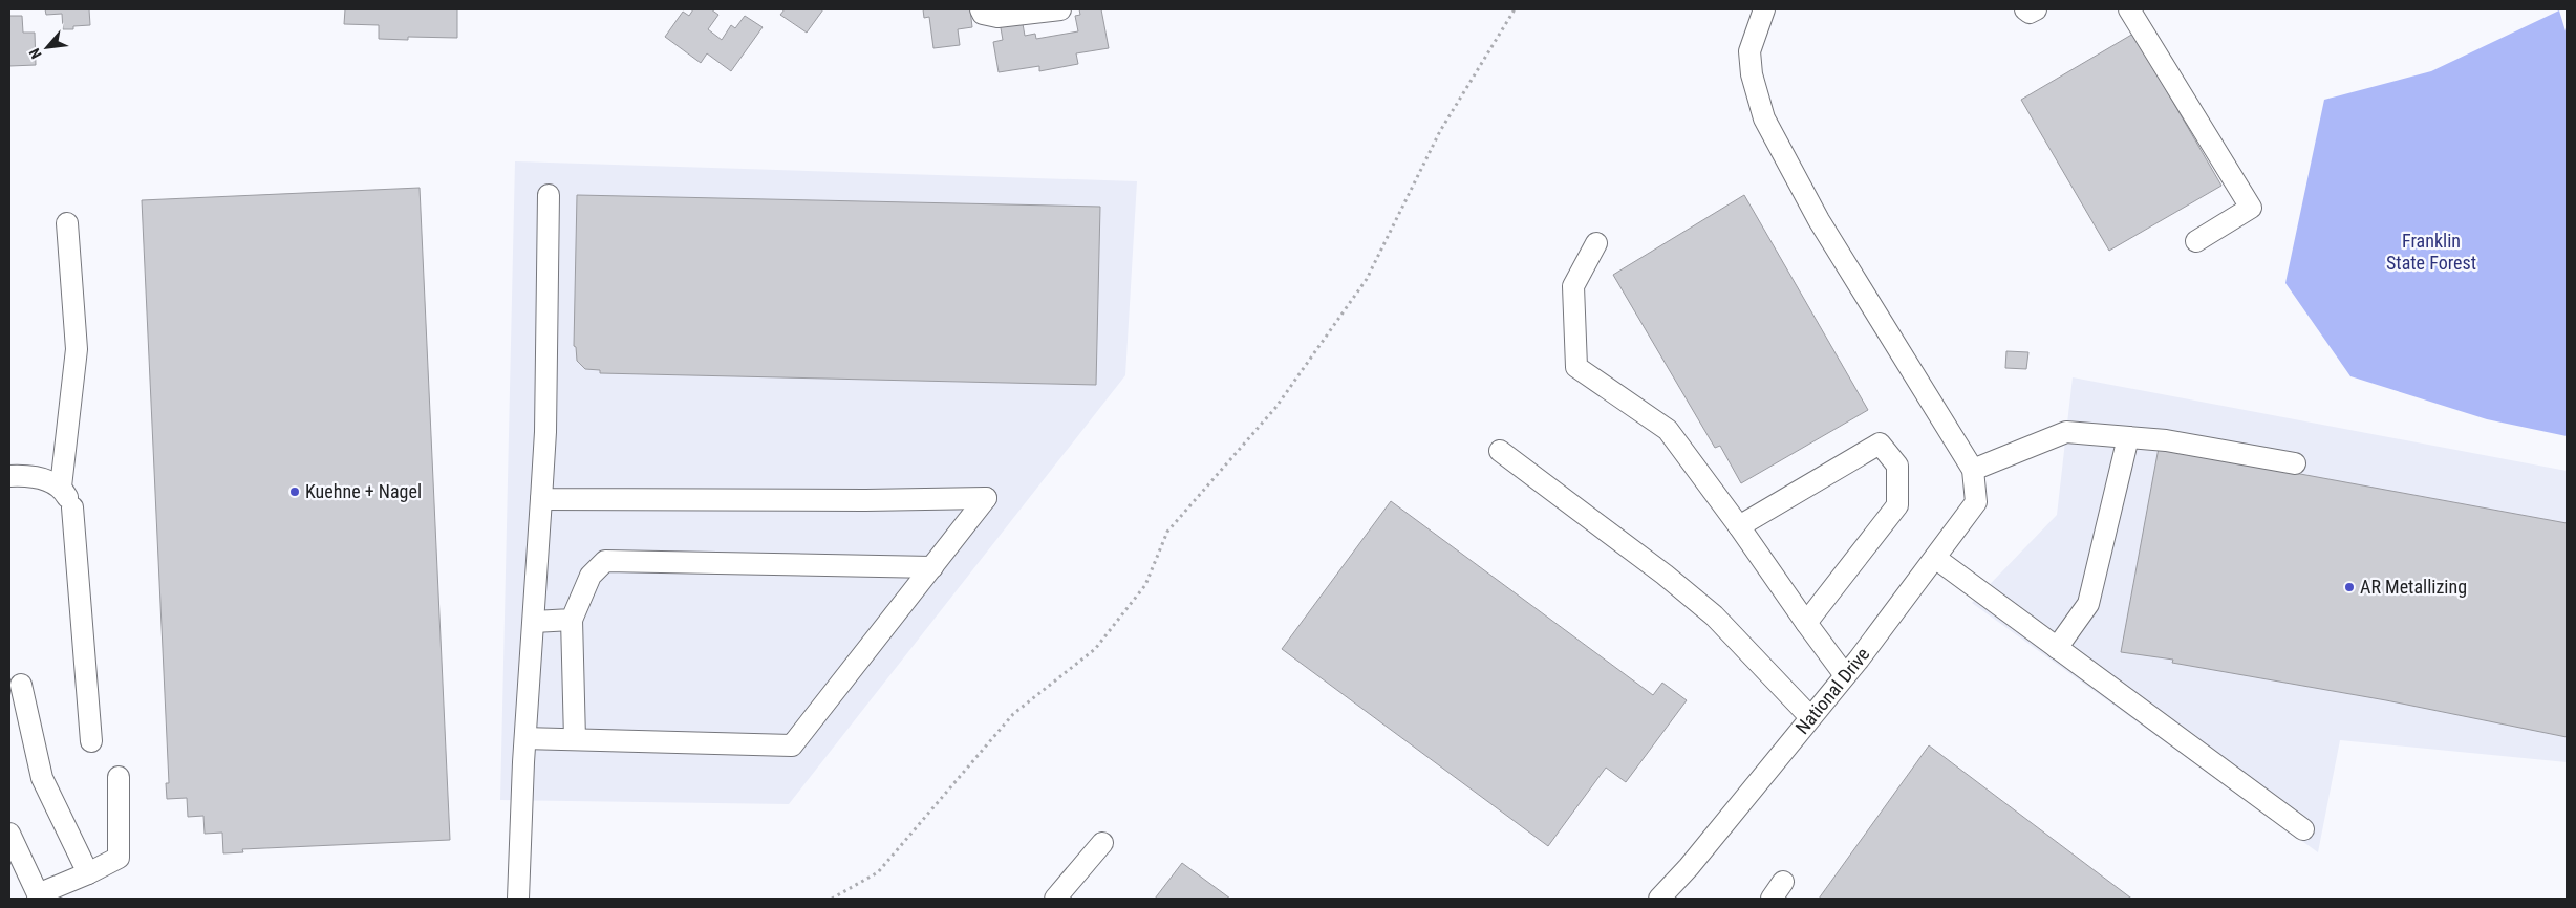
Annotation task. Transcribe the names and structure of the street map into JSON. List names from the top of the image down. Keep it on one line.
{"streets":{"street":["National Drive"]},"parks":["Franklin State Forest"],"places":["Kuehne + Nagel","AR Metallizing"],"north":"bottom left"}
